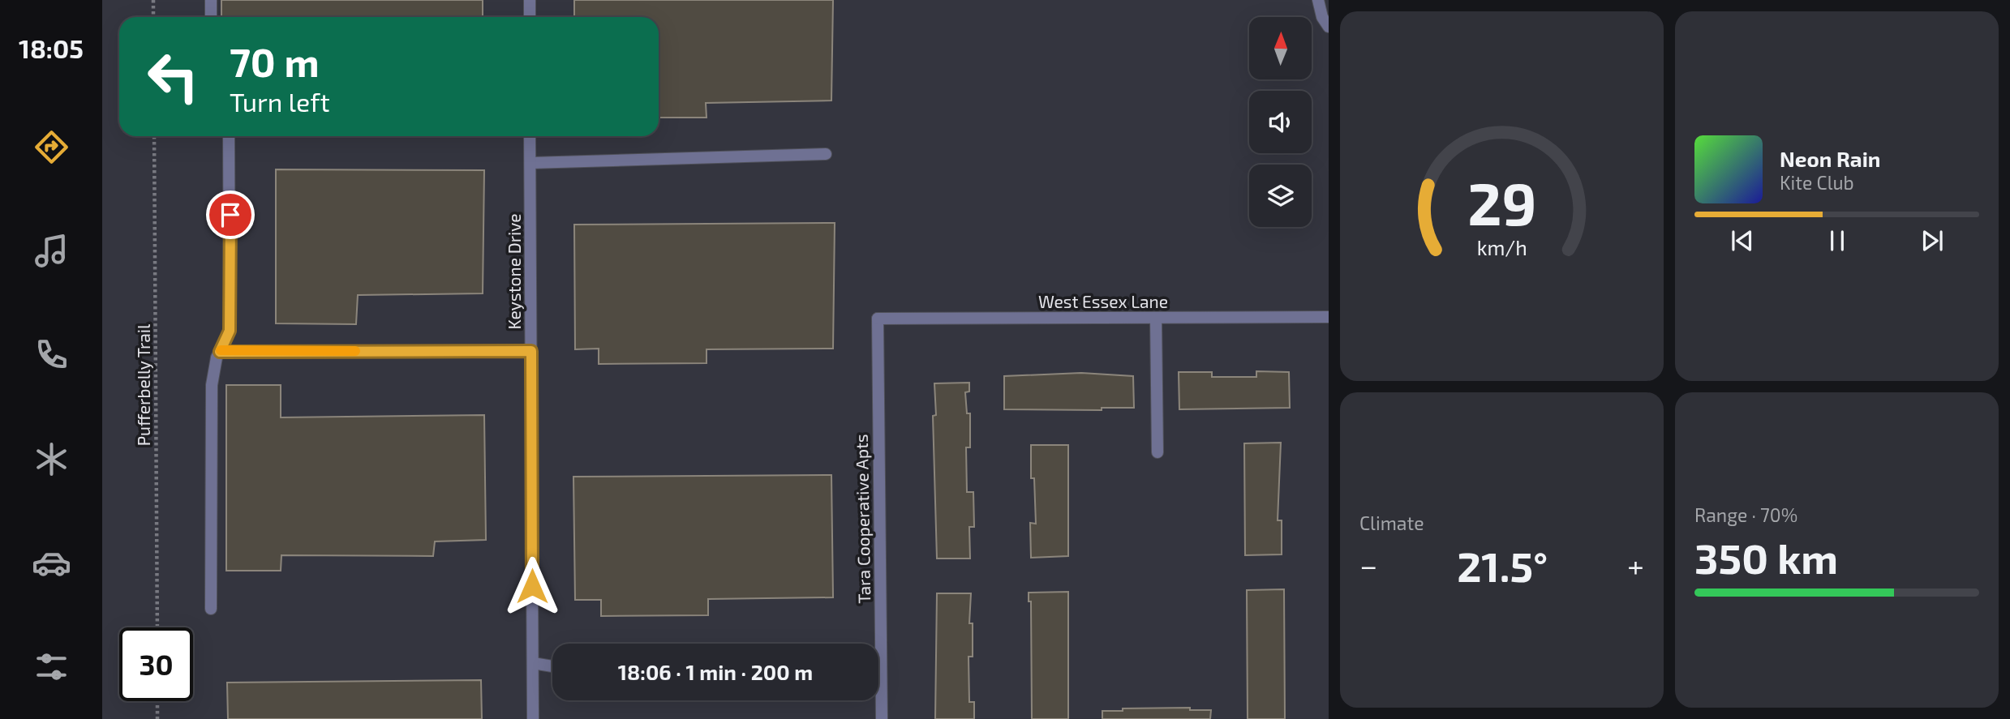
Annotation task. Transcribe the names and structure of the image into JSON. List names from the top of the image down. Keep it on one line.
{"streets":{"street":["Keystone Drive","West Essex Lane","Tara Cooperative Apts"],"path":["Pufferbelly Trail"]},"crossings":[["West Essex Lane","Tara Cooperative Apts"]],"north":"top","page":{"tabs":"18:05","turn":["70 m","Turn left"],"song":["Neon Rain","Kite Club"],"tile":["Climate",["Range · 70%","350 km"]],"heat":["−","21.5°","+"],"limit":"30","trip":"18:06 · 1 min · 200 m","gauge":["29","km/h"]}}
